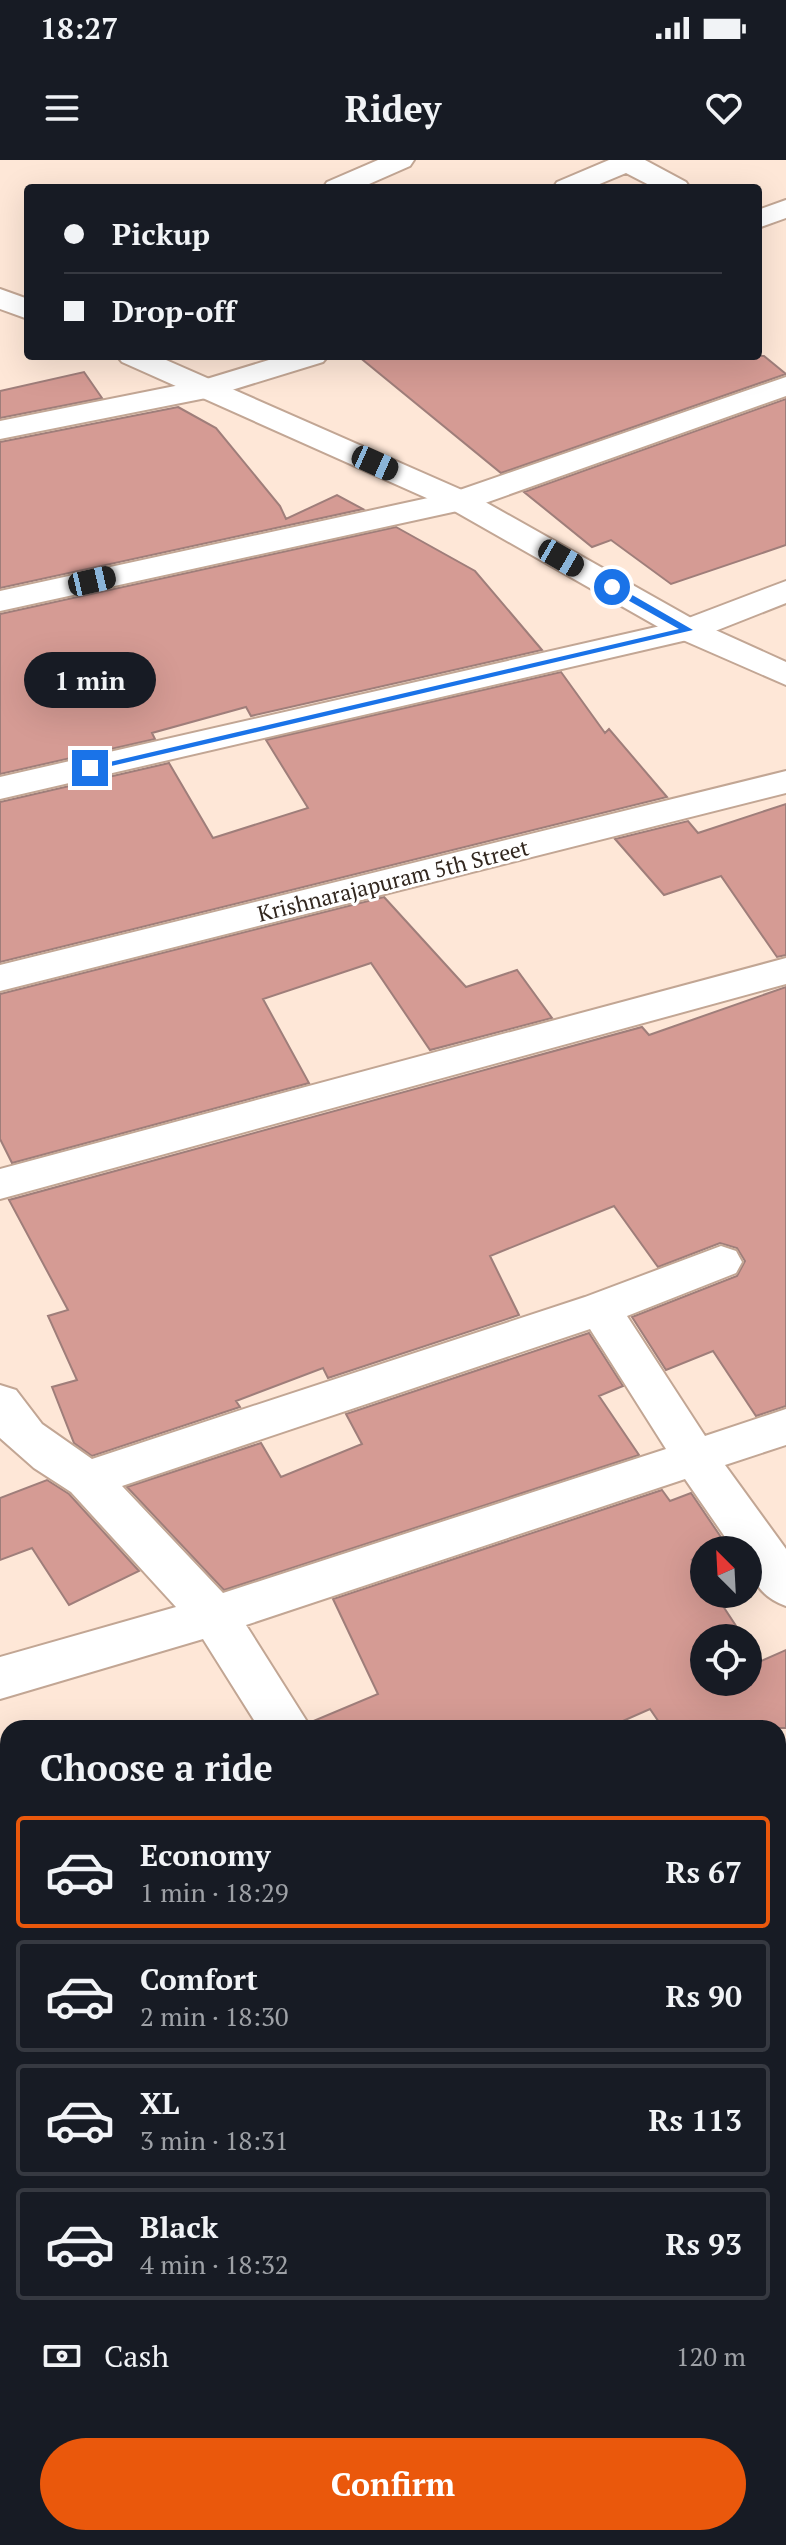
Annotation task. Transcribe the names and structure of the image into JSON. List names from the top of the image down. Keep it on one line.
{"streets":{"street":["Krishnarajapuram 5th Street"]},"north":"top left","page":{"status":"18:27","header":"Ridey","banner":["Pickup","Drop-off"],"bubble":"1 min","heading":"Choose a ride","list":[{"name":"Economy","note":"1 min · 18:29","value":"Rs 67"},{"name":"Comfort","note":"2 min · 18:30","value":"Rs 90"},{"name":"XL","note":"3 min · 18:31","value":"Rs 113"},{"name":"Black","note":"4 min · 18:32","value":"Rs 93"}],"pay":["Cash","120 m"],"buttons":"Confirm"}}
